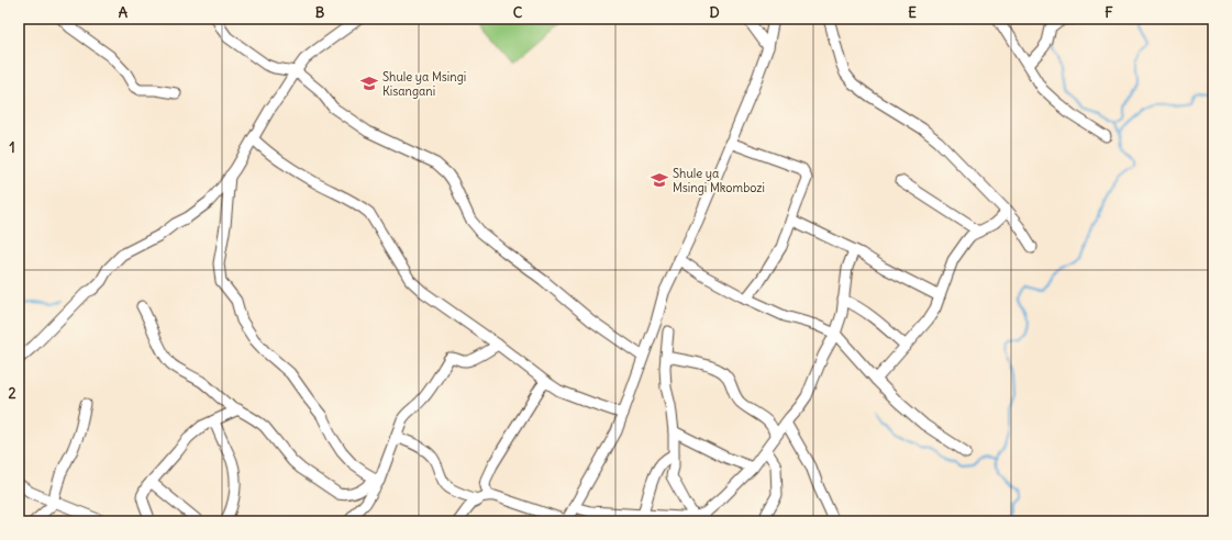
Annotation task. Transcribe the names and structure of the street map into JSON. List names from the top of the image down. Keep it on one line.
{"places":{"school or university":["Shule ya Msingi Kisangani","Shule ya Msingi Mkombozi"]},"grid":{"columns":["A","B","C","D","E","F"],"rows":["1","2"]}}
